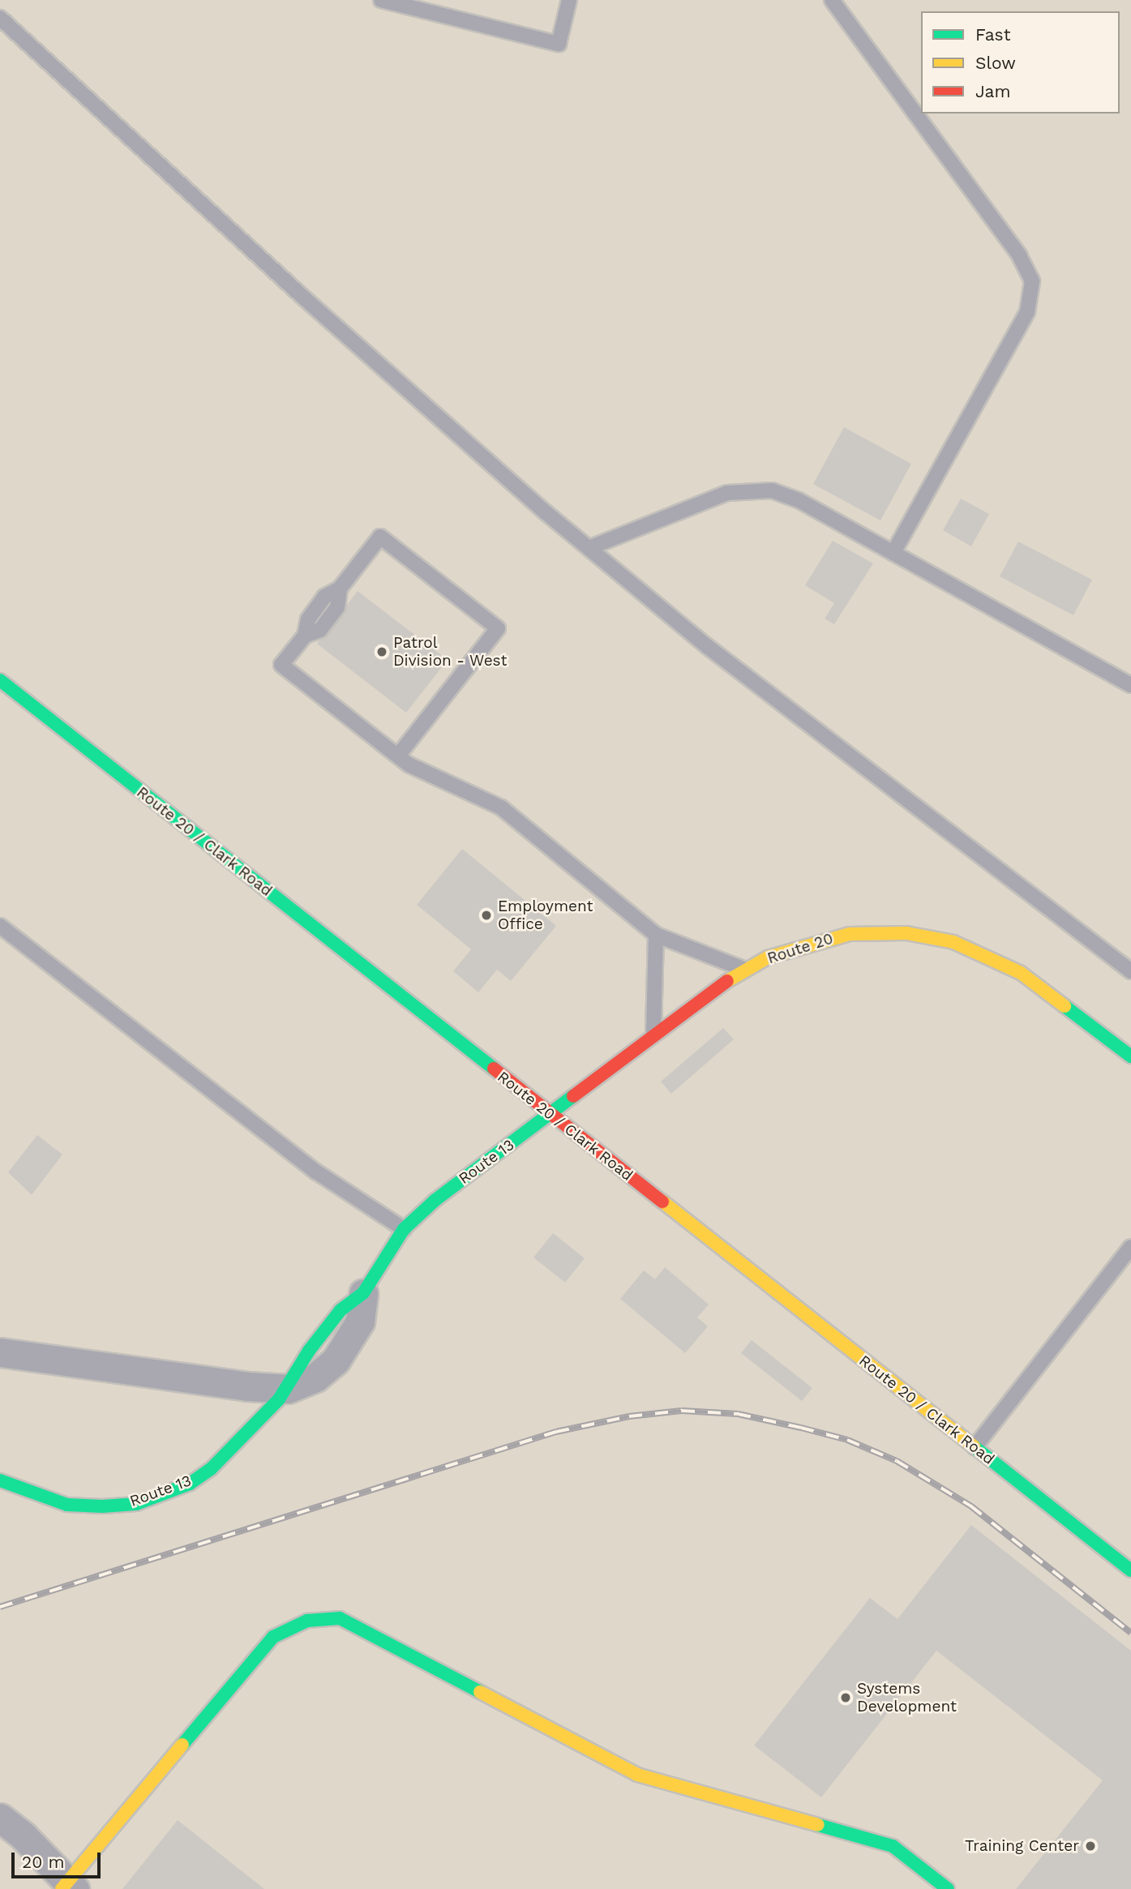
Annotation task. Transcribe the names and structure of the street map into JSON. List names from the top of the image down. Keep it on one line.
{"streets":{"street":["Route 20 / Clark Road","Route 20","Route 13"]},"crossings":[["Route 20 / Clark Road","Route 20"],["Route 20 / Clark Road","Route 13"],["Route 20","Route 13"]],"places":["Patrol Division - West","Employment Office","Systems Development","Training Center"],"legend":["Fast","Slow","Jam"],"scale_bar":"20 m"}
